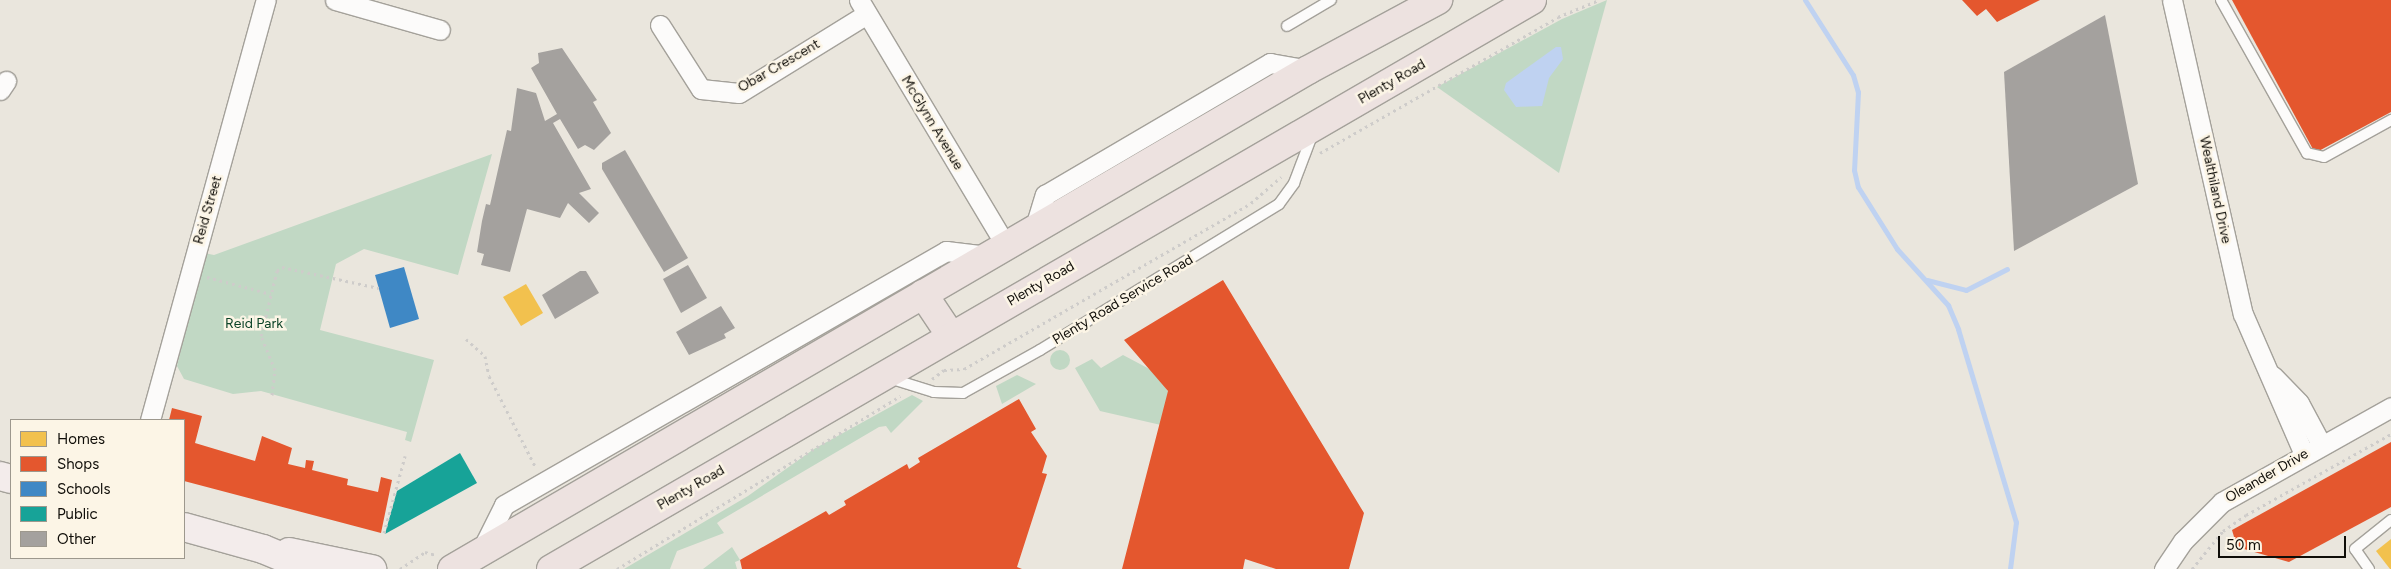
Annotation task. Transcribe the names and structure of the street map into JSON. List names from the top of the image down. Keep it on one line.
{"streets":{"highway":["Plenty Road"],"street":["Obar Crescent","McGlynn Avenue","Wealthiland Drive","Reid Street","Oleander Drive"],"lane":["Plenty Road Service Road"]},"crossings":[["Obar Crescent","McGlynn Avenue"],["Plenty Road","Plenty Road Service Road"],["Wealthiland Drive","Oleander Drive"]],"parks":["Reid Park"],"legend":["Homes","Shops","Schools","Public","Other"],"scale_bar":"50 m"}
